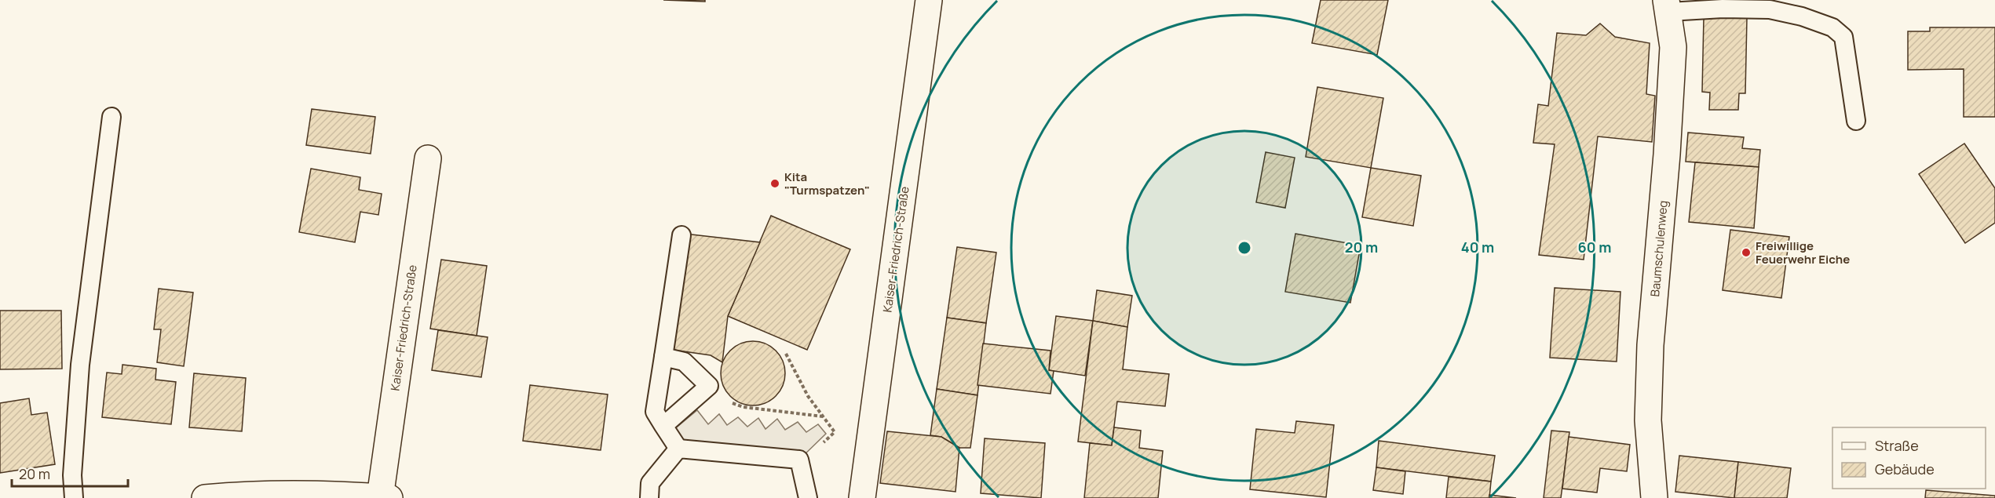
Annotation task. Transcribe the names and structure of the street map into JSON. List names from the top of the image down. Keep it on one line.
{"streets":{"street":["Baumschulenweg","Kaiser-Friedrich-Straße"]},"places":["Kita \"Turmspatzen\"","Freiwillige Feuerwehr Eiche"],"legend":["Straße","Gebäude"],"scale_bar":"20 m","rings":["20 m","40 m","60 m"]}
